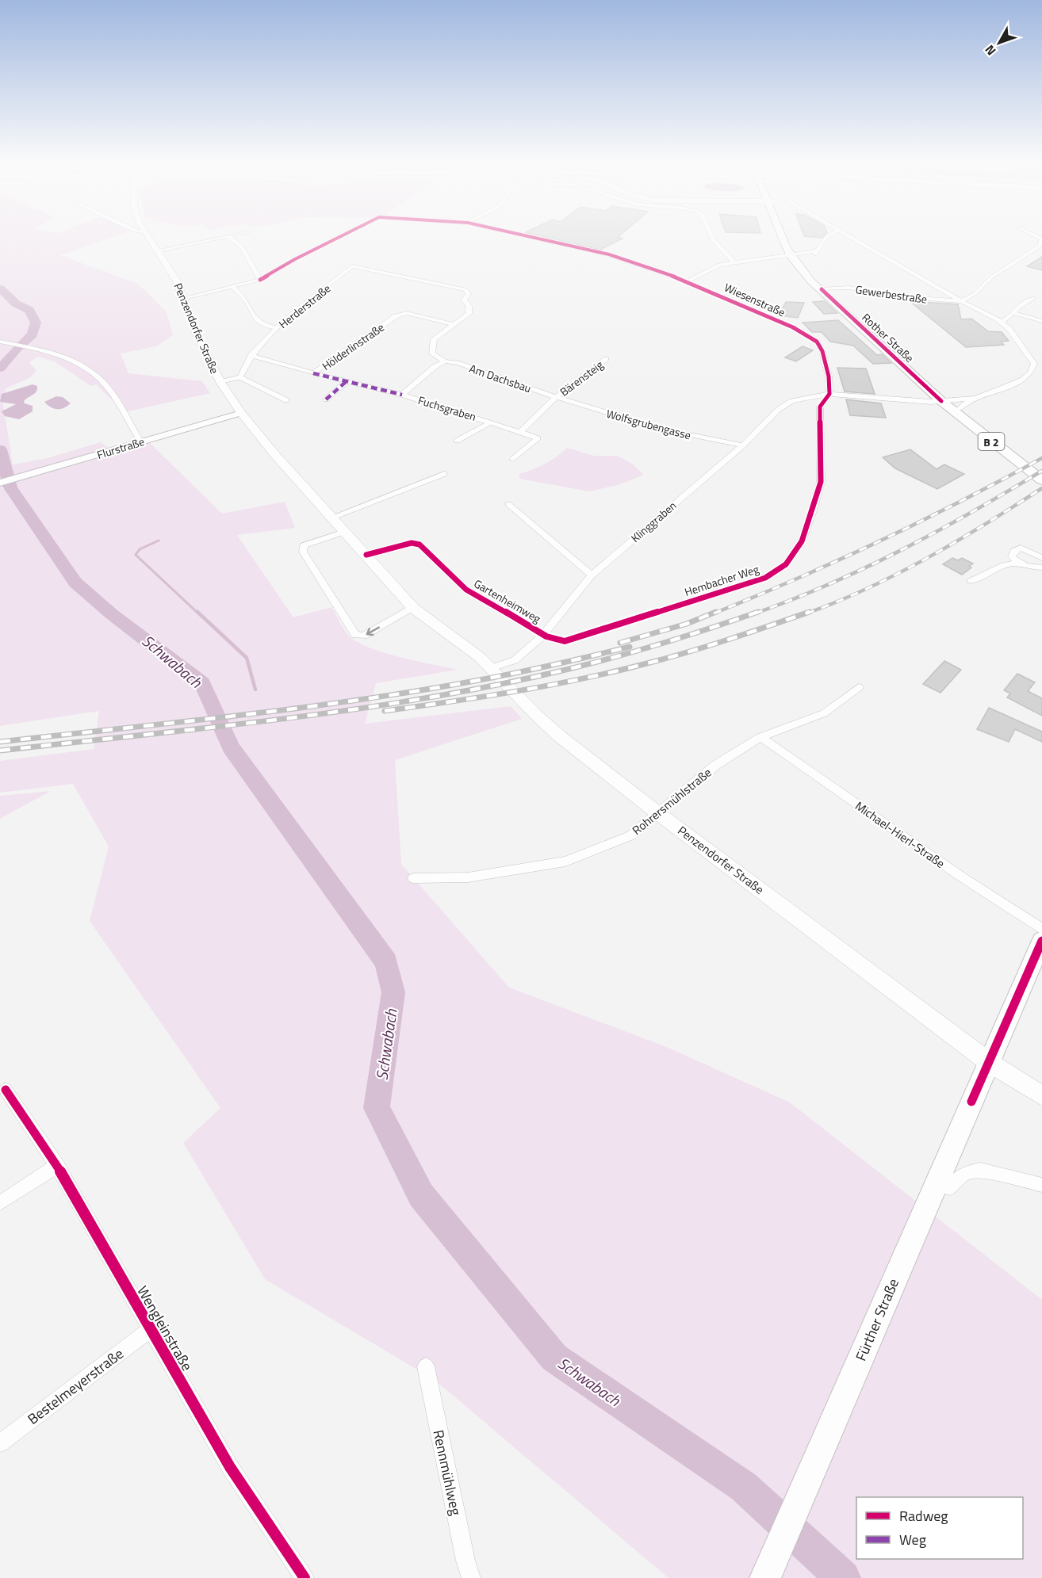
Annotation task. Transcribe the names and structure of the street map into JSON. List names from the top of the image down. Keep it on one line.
{"streets":{"main road":["Penzendorfer Straße","Rother Straße","B 2","Fürther Straße"],"street":["Gewerbestraße","Wiesenstraße","Herderstraße","Hölderlinstraße","Am Dachsbau","Bärensteig","Fuchsgraben","Wolfsgrubengasse","Flurstraße","Klinggraben","Hembacher Weg","Gartenheimweg","Rohrersmühlstraße","Michael-Hierl-Straße","Wengleinstraße","Bestelmeyerstraße","Rennmühlweg"]},"crossings":[["Gewerbestraße","Rother Straße"],["Wiesenstraße","Klinggraben"],["Wiesenstraße","Hembacher Weg"],["Herderstraße","Hölderlinstraße"],["Penzendorfer Straße","Flurstraße"],["Penzendorfer Straße","Klinggraben"],["Penzendorfer Straße","Gartenheimweg"],["Penzendorfer Straße","Rohrersmühlstraße"],["Penzendorfer Straße","Fürther Straße"],["Hölderlinstraße","Fuchsgraben"],["Am Dachsbau","Bärensteig"],["Am Dachsbau","Fuchsgraben"],["Am Dachsbau","Wolfsgrubengasse"],["Bärensteig","Wolfsgrubengasse"],["Wolfsgrubengasse","Klinggraben"],["Klinggraben","Hembacher Weg"],["Klinggraben","Gartenheimweg"],["Hembacher Weg","Gartenheimweg"],["Rohrersmühlstraße","Michael-Hierl-Straße"],["Wengleinstraße","Bestelmeyerstraße"]],"water":["Schwabach"],"legend":["Radweg","Weg"],"north":"bottom left"}
